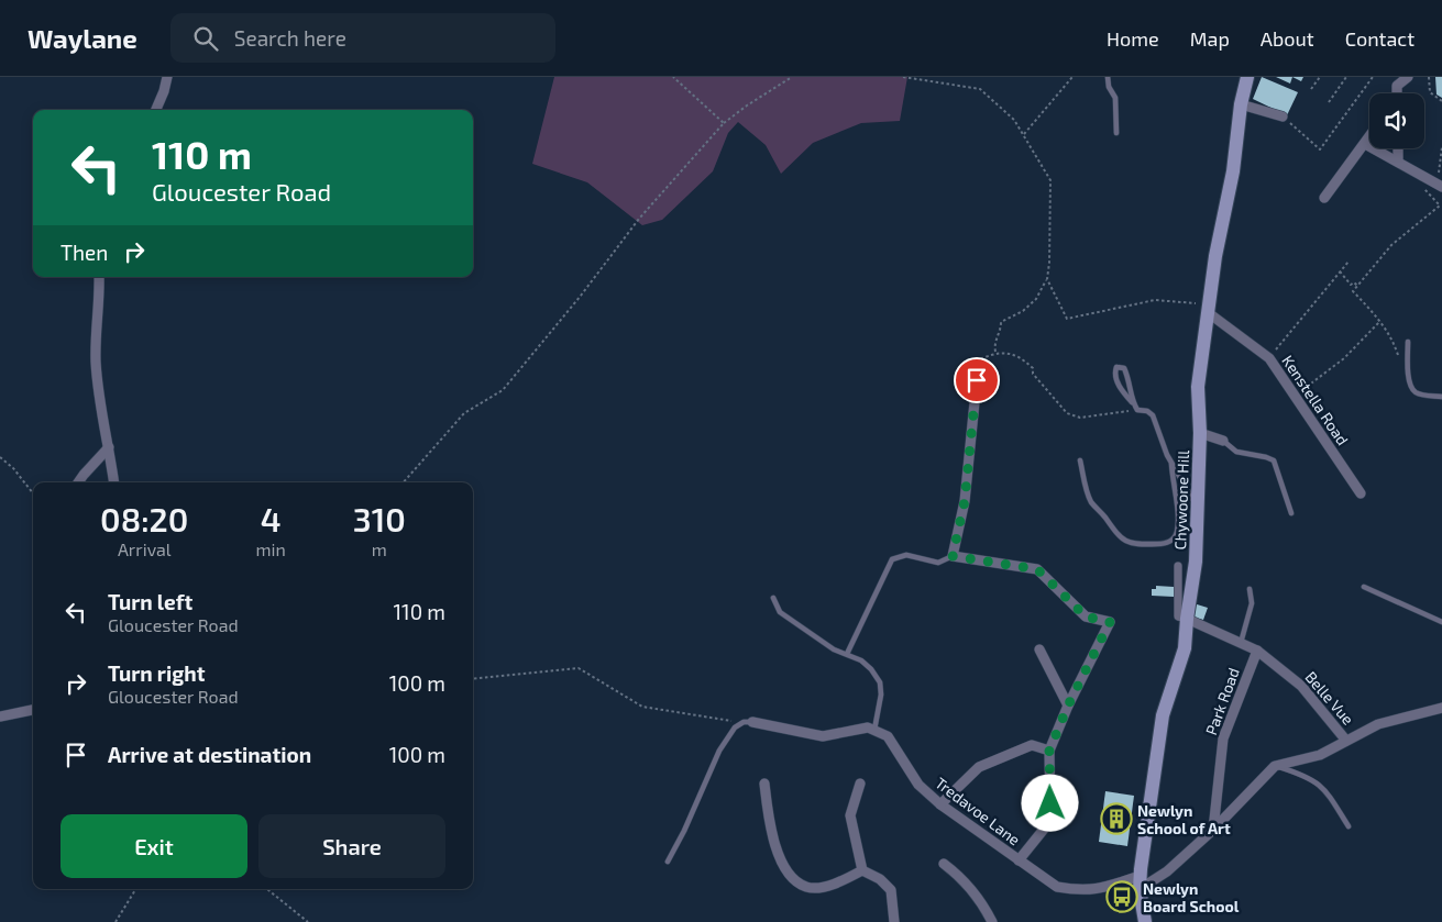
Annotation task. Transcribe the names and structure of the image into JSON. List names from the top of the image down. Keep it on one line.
{"streets":{"main road":["Chywoone Hill"],"street":["Kenstella Road","Belle Vue","Park Road","Tredavoe Lane"]},"crossings":[["Kenstella Road","Chywoone Hill"],["Chywoone Hill","Belle Vue"],["Chywoone Hill","Tredavoe Lane"],["Belle Vue","Park Road"],["Park Road","Tredavoe Lane"]],"places":{"building":["Newlyn School of Art"],"bus stop":["Newlyn Board School"]},"page":{"header":"Waylane","search":"Search here","nav":["Home","Map","About","Contact"],"turn":["110 m","Gloucester Road"],"then":"Then","eta":["08:20","Arrival","4","min","310","m"],"list":[{"name":"Turn left","note":"Gloucester Road","value":"110 m"},{"name":"Turn right","note":"Gloucester Road","value":"100 m"},{"name":"Arrive at destination","value":"100 m"}],"buttons":["Exit","Share"]}}
